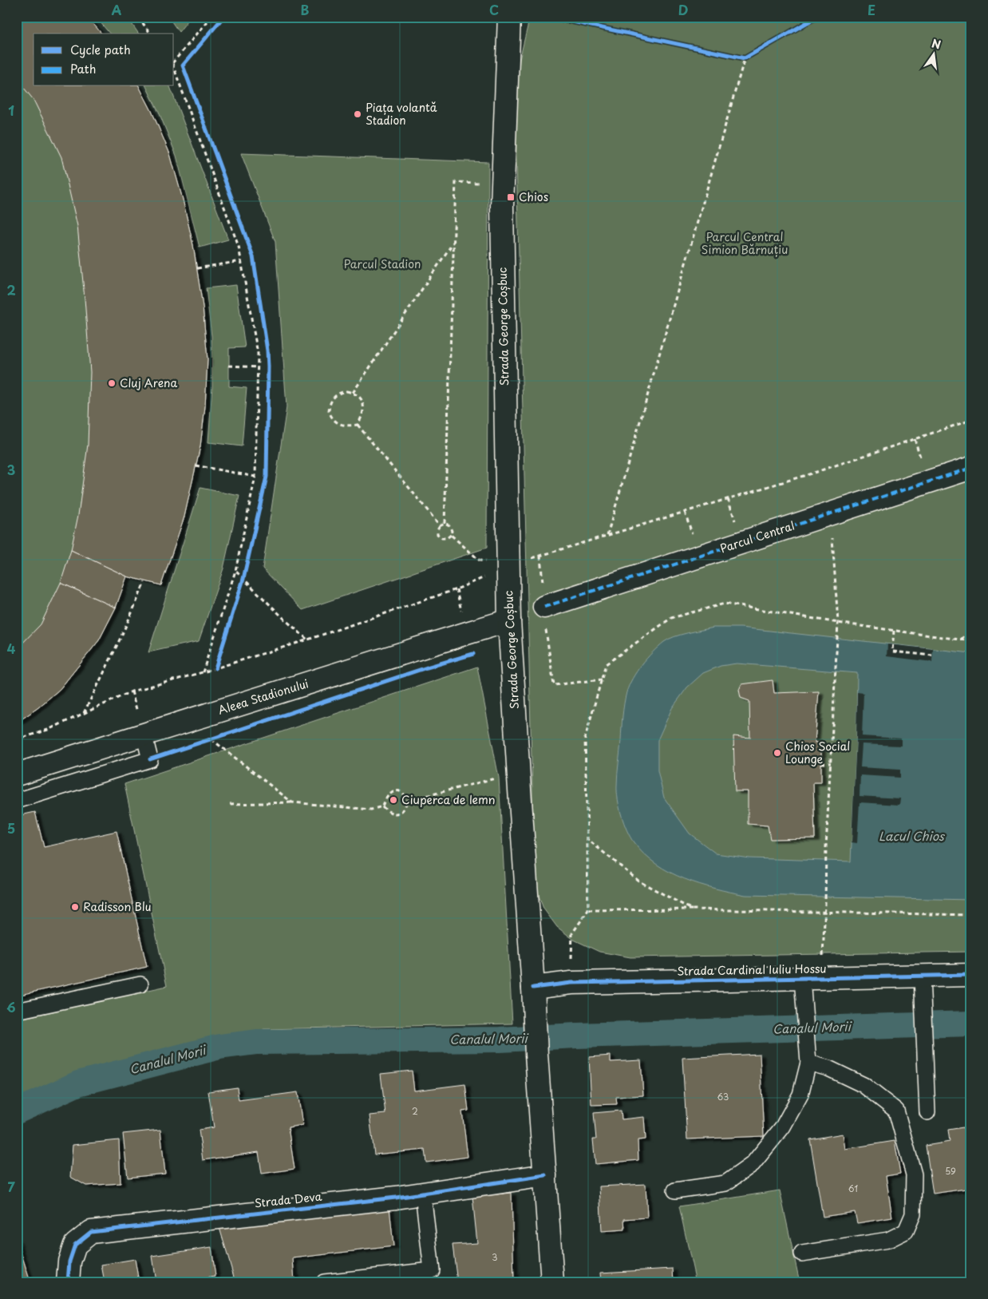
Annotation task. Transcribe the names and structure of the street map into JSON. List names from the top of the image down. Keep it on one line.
{"streets":{"street":["Strada George Coșbuc","Parcul Central","Aleea Stadionului","Strada Cardinal Iuliu Hossu","Strada Deva"]},"crossings":[["Strada George Coșbuc","Aleea Stadionului"],["Strada George Coșbuc","Strada Cardinal Iuliu Hossu"],["Strada George Coșbuc","Strada Deva"]],"water":["Lacul Chios","Canalul Morii"],"parks":["Parcul Central Simion Bărnuțiu","Parcul Stadion"],"places":{"other":["Piața volantă Stadion","Cluj Arena","Chios Social Lounge","Ciuperca de lemn","Radisson Blu"],"transit":["Chios"]},"house_numbers":["63","2","59","61","3"],"legend":["Cycle path","Path"],"north":"top","grid":{"columns":["A","B","C","D","E"],"rows":["1","2","3","4","5","6","7"]}}
